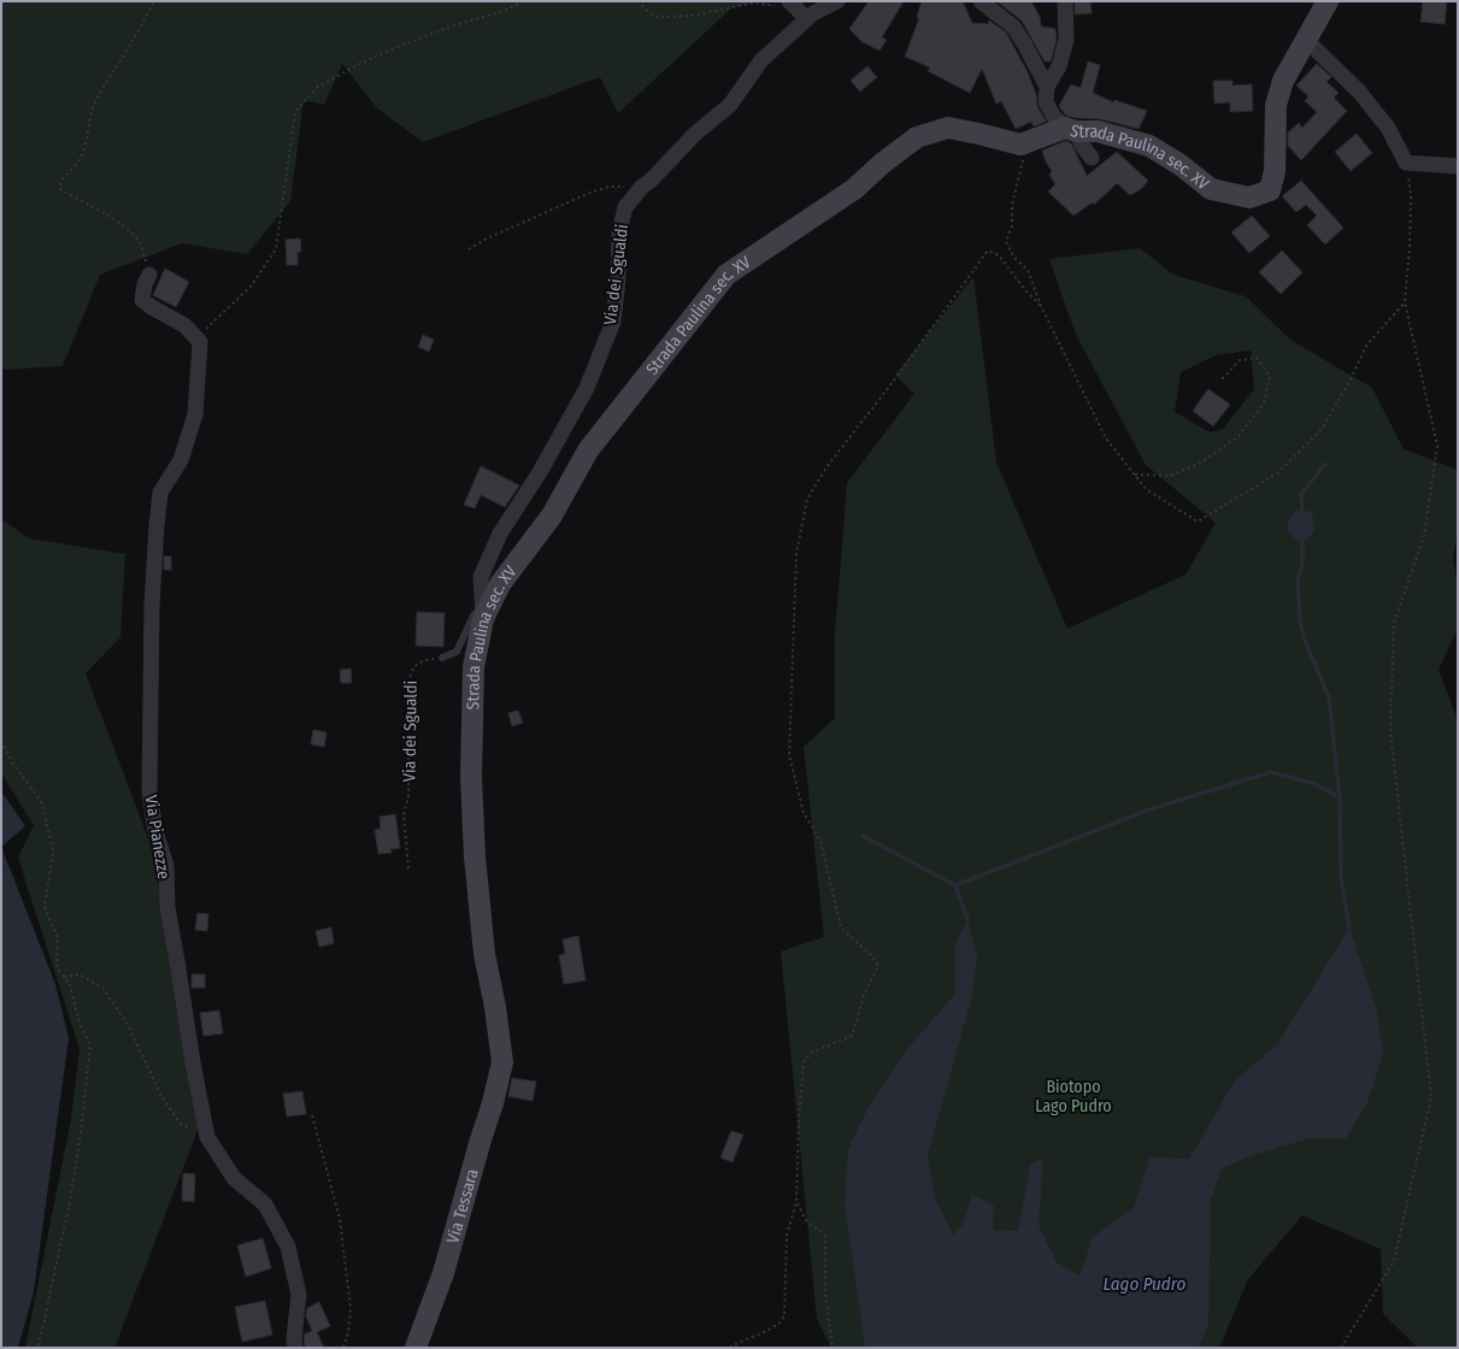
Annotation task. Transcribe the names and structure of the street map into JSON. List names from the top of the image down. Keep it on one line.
{"streets":{"street":["Strada Paulina sec. XV","Via dei Sgualdi","Via Pianezze","Via Tessara"]},"crossings":[["Strada Paulina sec. XV","Via dei Sgualdi"],["Strada Paulina sec. XV","Via Tessara"]],"water":["Lago Pudro"],"parks":["Biotopo Lago Pudro"]}
